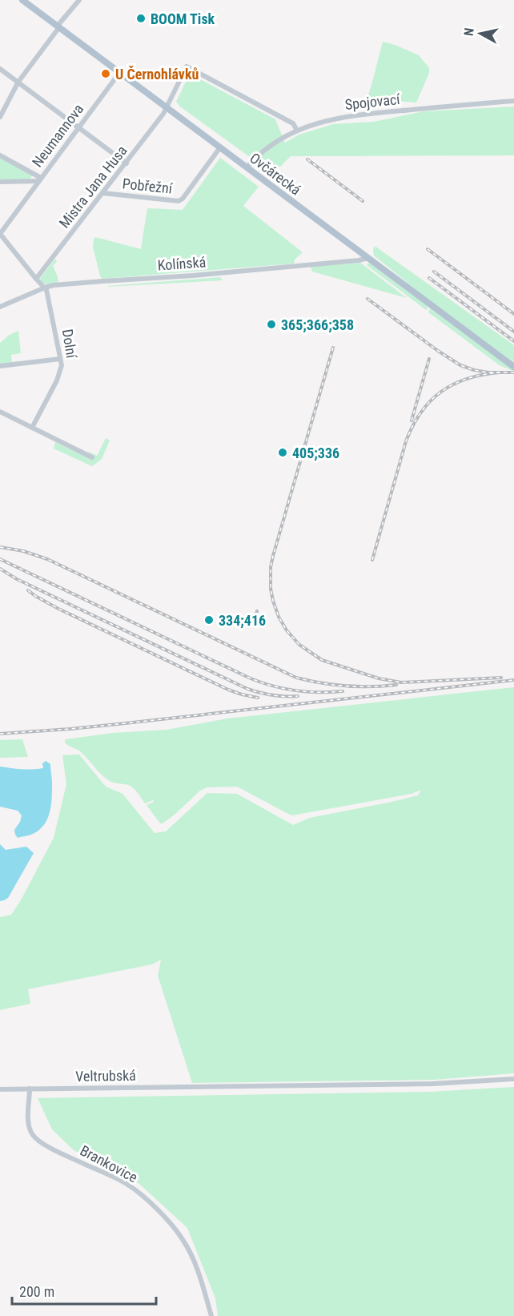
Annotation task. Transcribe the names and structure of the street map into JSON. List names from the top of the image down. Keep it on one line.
{"streets":{"main road":["Ovčárecká"],"street":["Spojovací","Neumannova","Pobřežní","Mistra Jana Husa","Kolínská","Dolní","Veltrubská","Brankovice"]},"crossings":[["Spojovací","Ovčárecká"],["Spojovací","Mistra Jana Husa"],["Neumannova","Ovčárecká"],["Ovčárecká","Pobřežní"],["Ovčárecká","Mistra Jana Husa"],["Ovčárecká","Kolínská"],["Pobřežní","Mistra Jana Husa"],["Kolínská","Dolní"],["Veltrubská","Brankovice"]],"places":["BOOM Tisk","U Černohlávků","365;366;358","405;336","334;416"],"scale_bar":"200 m","north":"left"}
